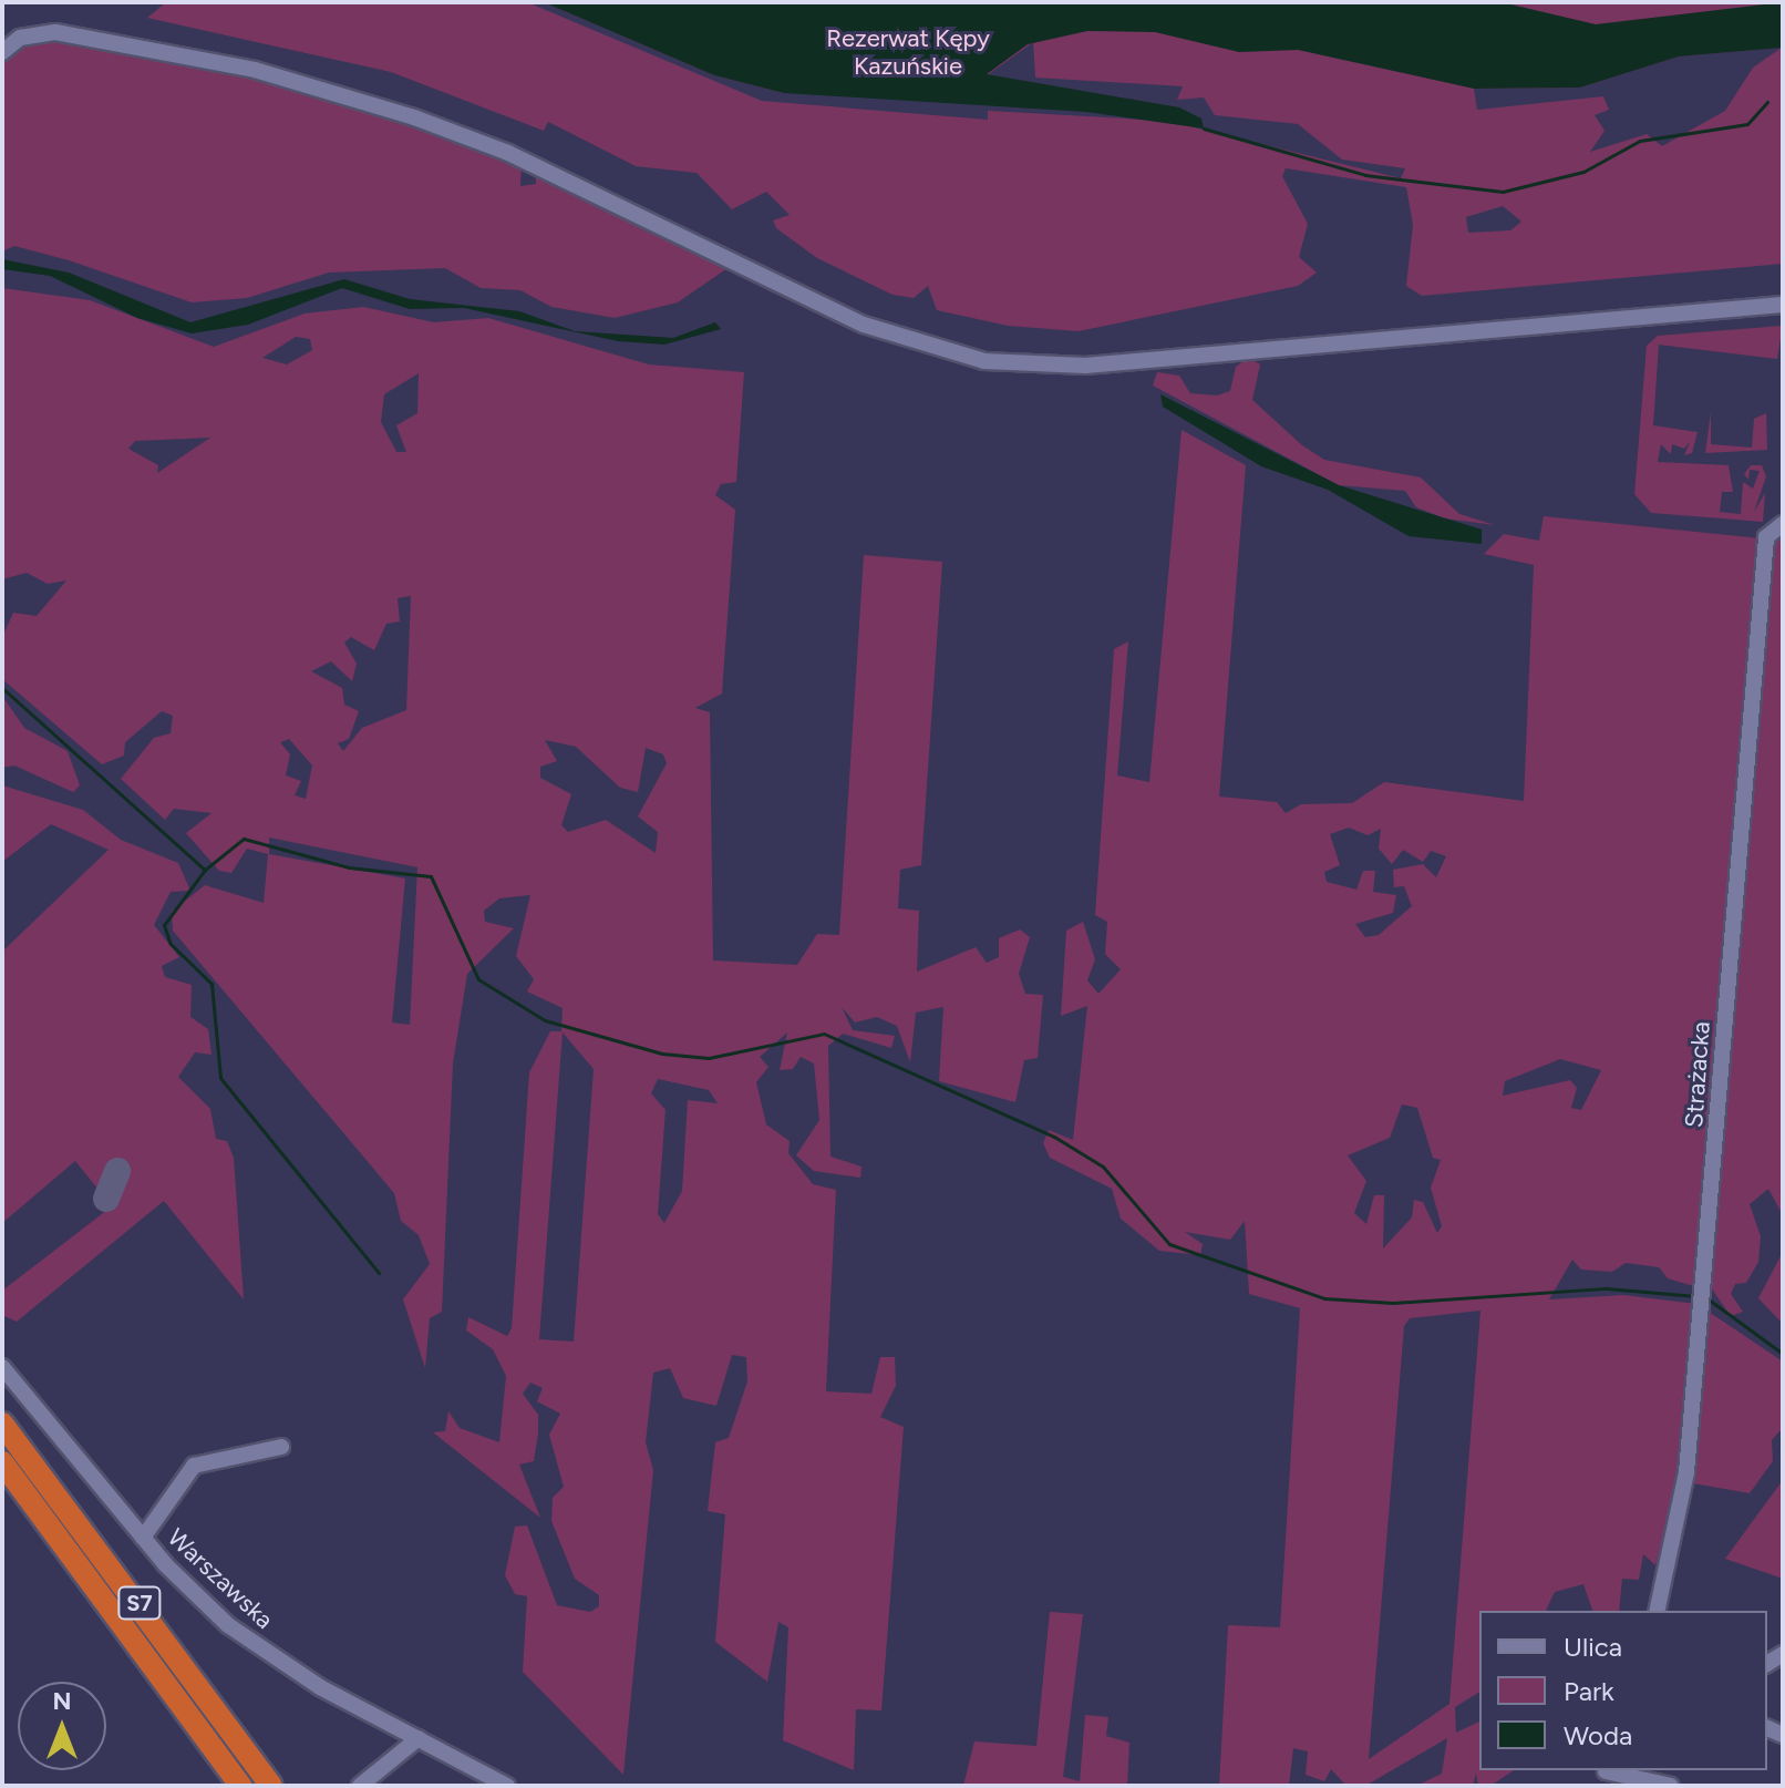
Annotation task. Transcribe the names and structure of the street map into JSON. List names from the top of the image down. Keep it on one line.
{"streets":{"highway":["S7"],"street":["Strażacka","Warszawska"]},"parks":["Rezerwat Kępy Kazuńskie"],"legend":["Ulica","Park","Woda"],"north":"top"}
